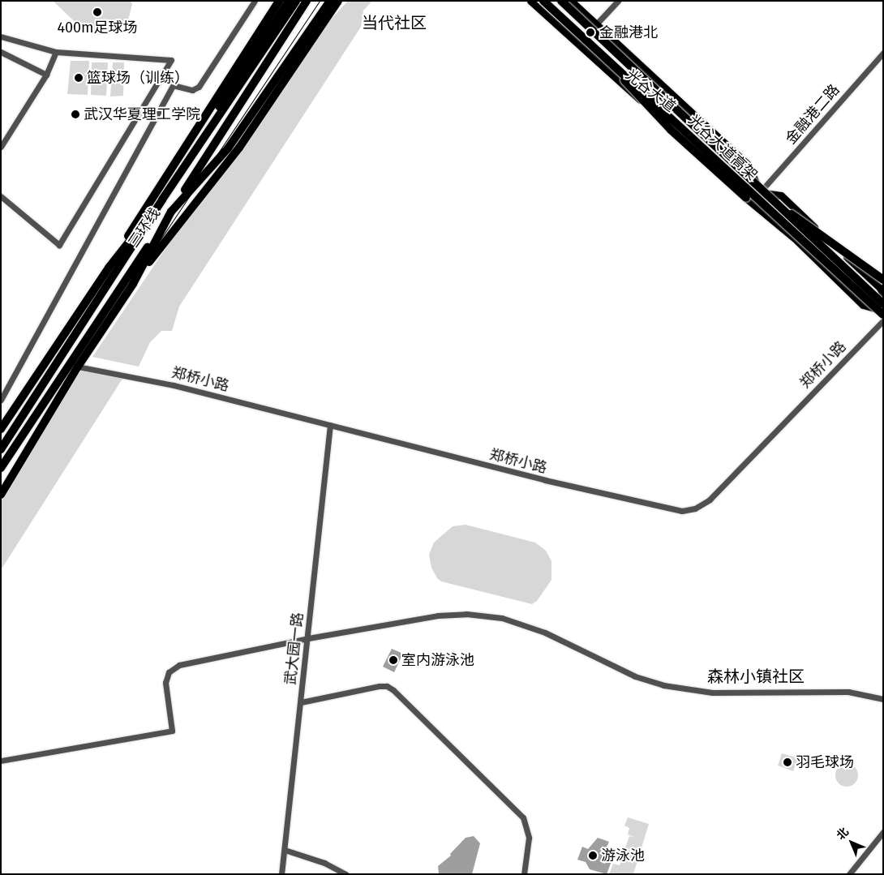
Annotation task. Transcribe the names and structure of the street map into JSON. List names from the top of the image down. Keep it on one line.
{"streets":{"highway":["光谷大道高架","三环线"],"main road":["光谷大道"],"street":["金融港二路","郑桥小路","武大园一路"]},"crossings":[["光谷大道","金融港二路"],["郑桥小路","武大园一路"]],"districts":["当代社区","森林小镇社区"],"places":["400m足球场","金融港北","篮球场（训练）","武汉华夏理工学院","室内游泳池","羽毛球场","游泳池"],"north":"top left"}
